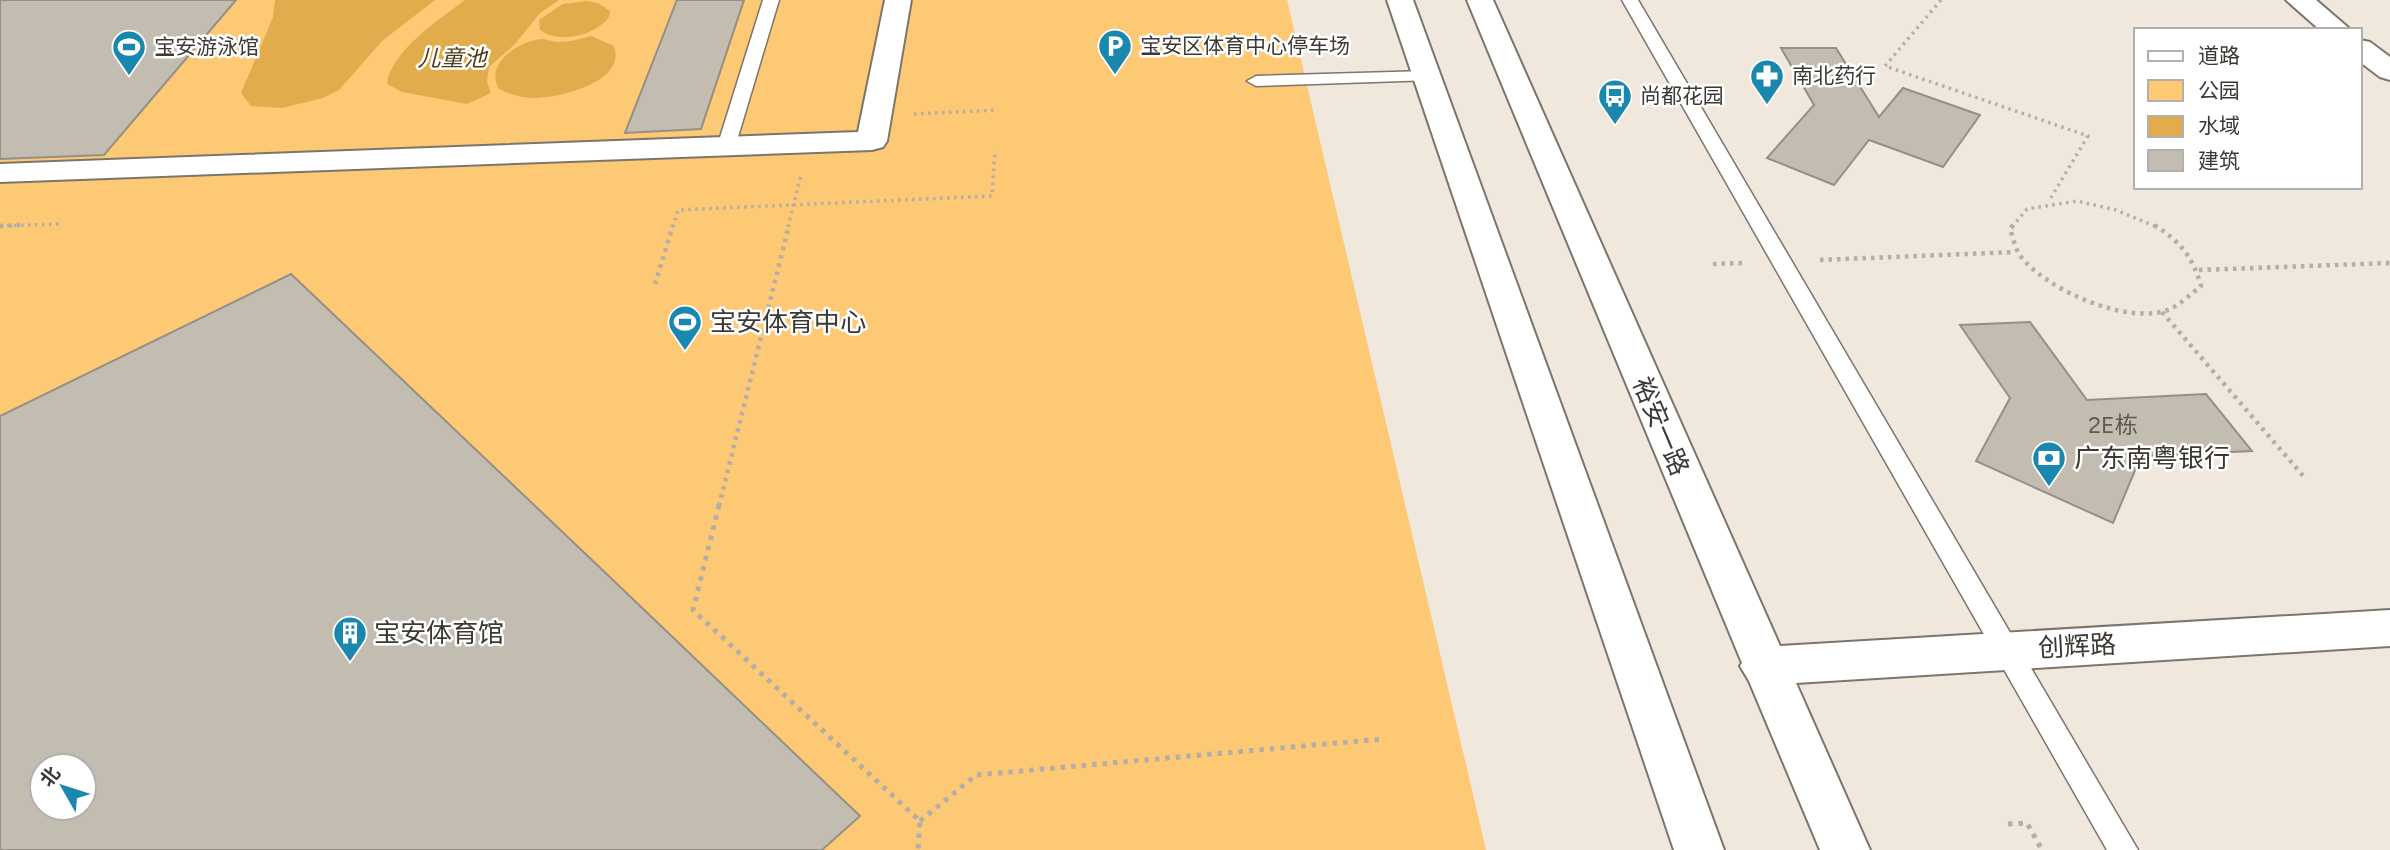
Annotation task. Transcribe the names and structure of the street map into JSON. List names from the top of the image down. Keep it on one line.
{"streets":{"main road":["裕安一路","创辉路"]},"crossings":[["裕安一路","创辉路"]],"water":["儿童池"],"places":{"parking":["宝安区体育中心停车场"],"sports":["宝安游泳馆","宝安体育中心"],"pharmacy":["南北药行"],"bus stop":["尚都花园"],"bank":["广东南粤银行"],"building":["宝安体育馆"]},"house_numbers":["2E栋"],"legend":["道路","公园","水域","建筑"],"north":"top left"}
